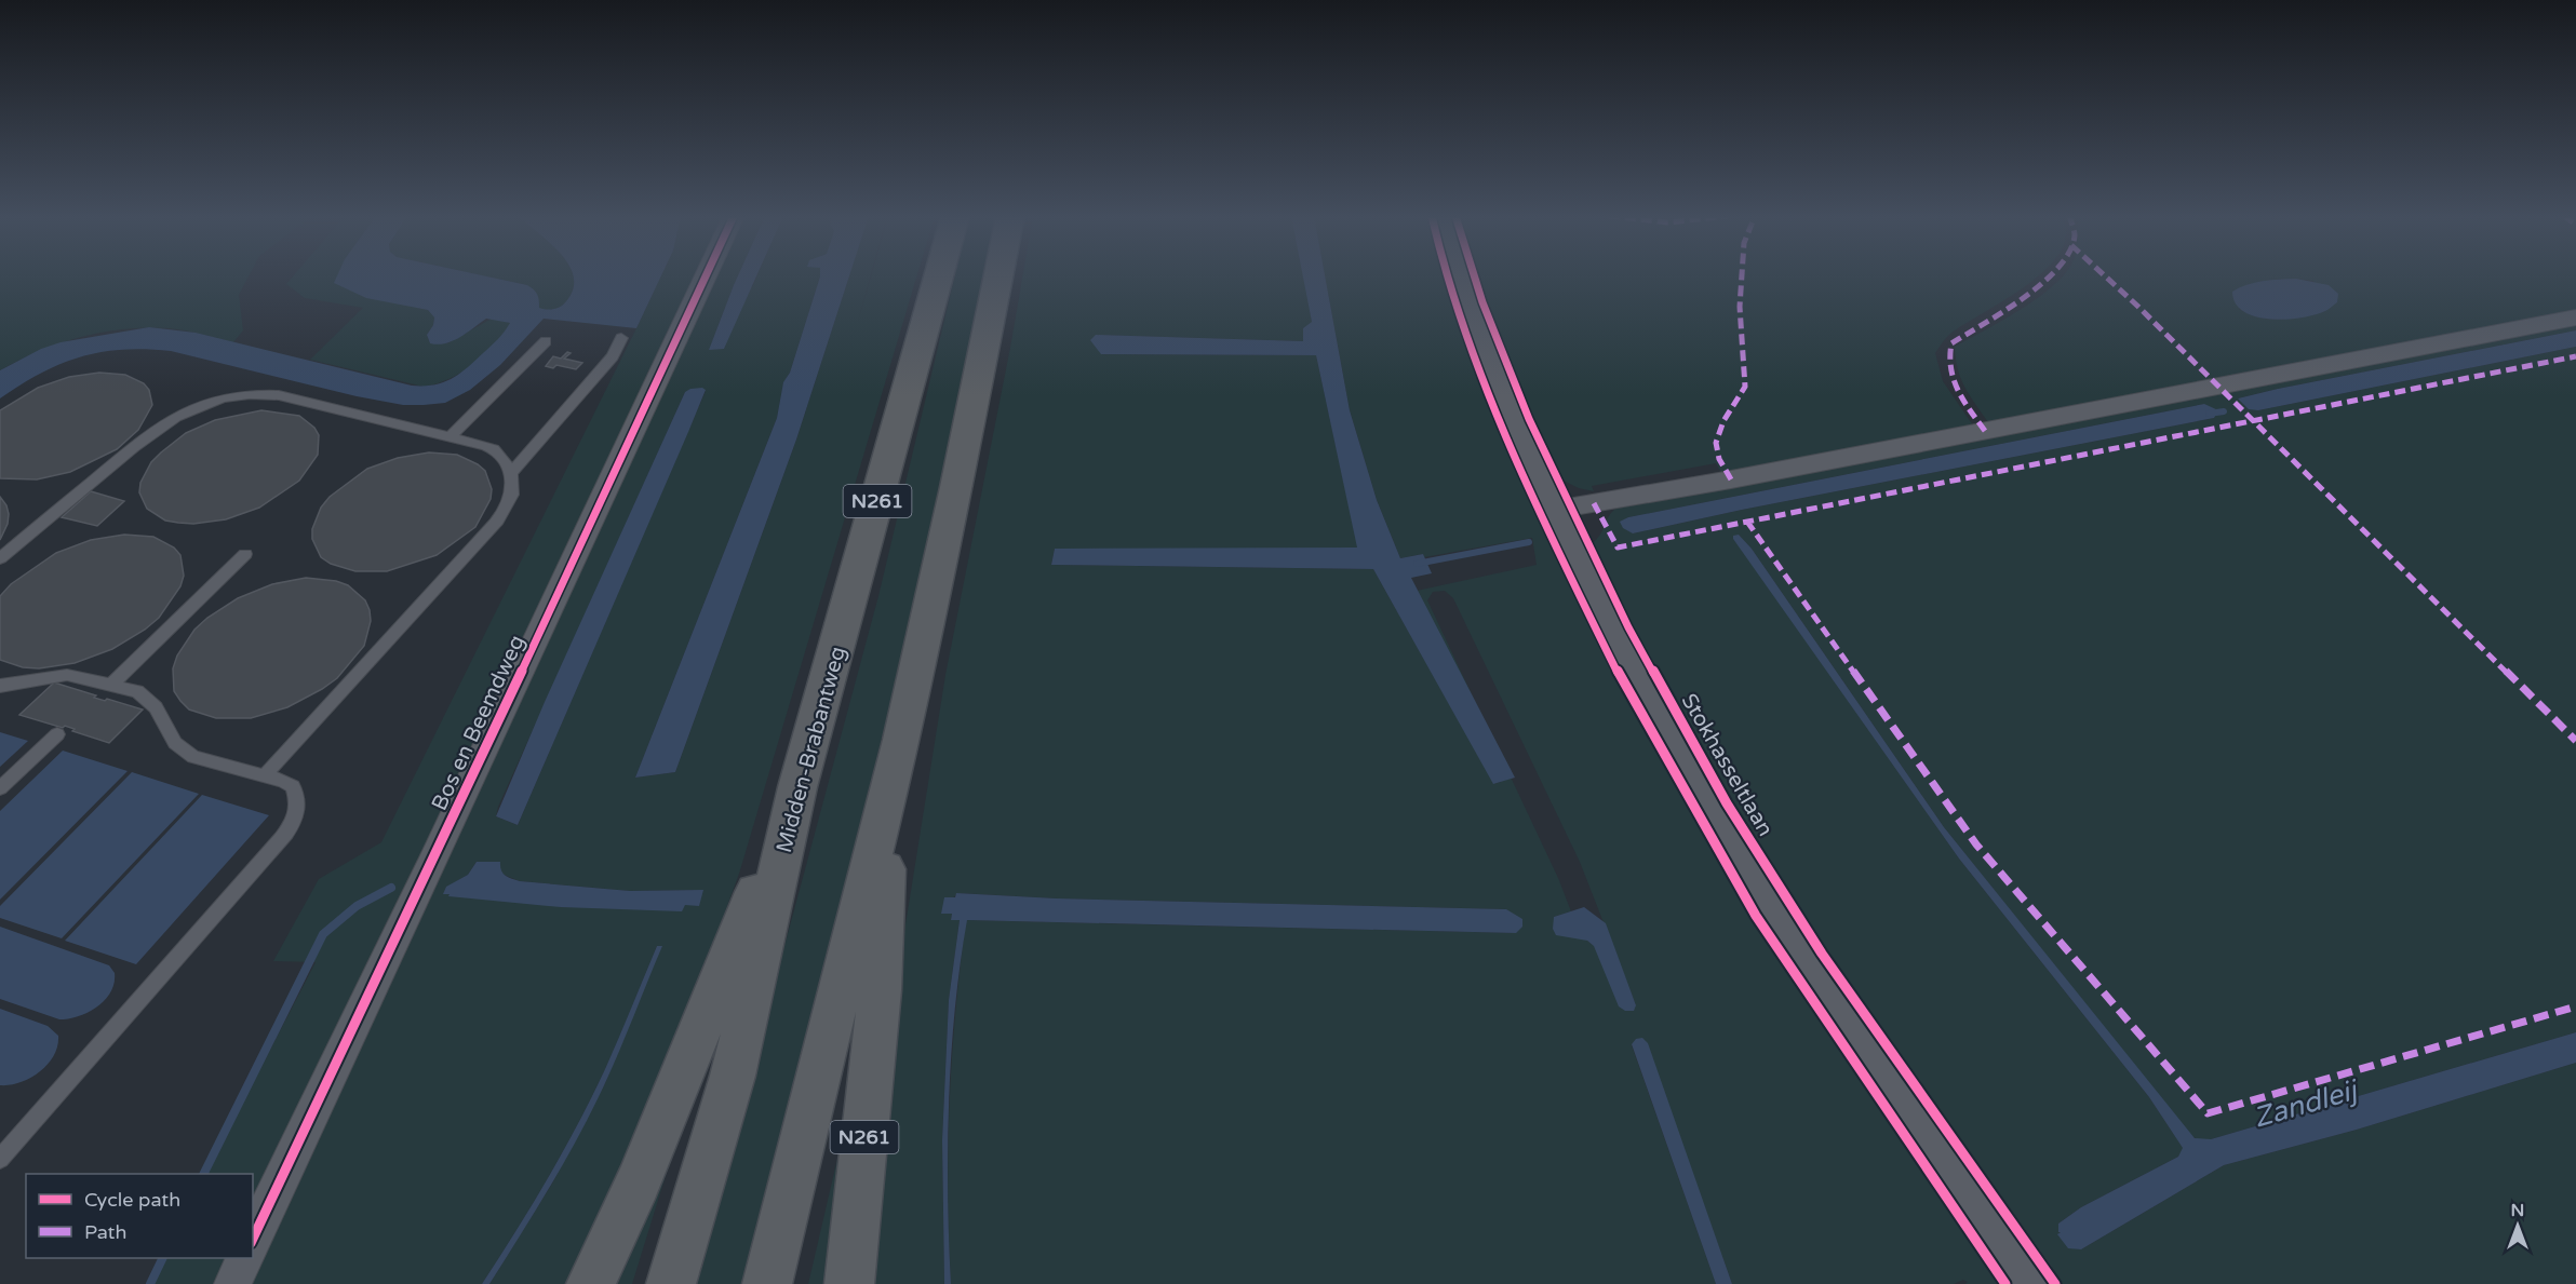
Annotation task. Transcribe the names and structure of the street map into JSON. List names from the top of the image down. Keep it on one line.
{"streets":{"highway":["N261","Midden-Brabantweg"],"street":["Bos en Beemdweg","Stokhasseltlaan"]},"crossings":[["N261","Midden-Brabantweg"]],"water":["Zandleij"],"legend":["Cycle path","Path"],"north":"top"}
